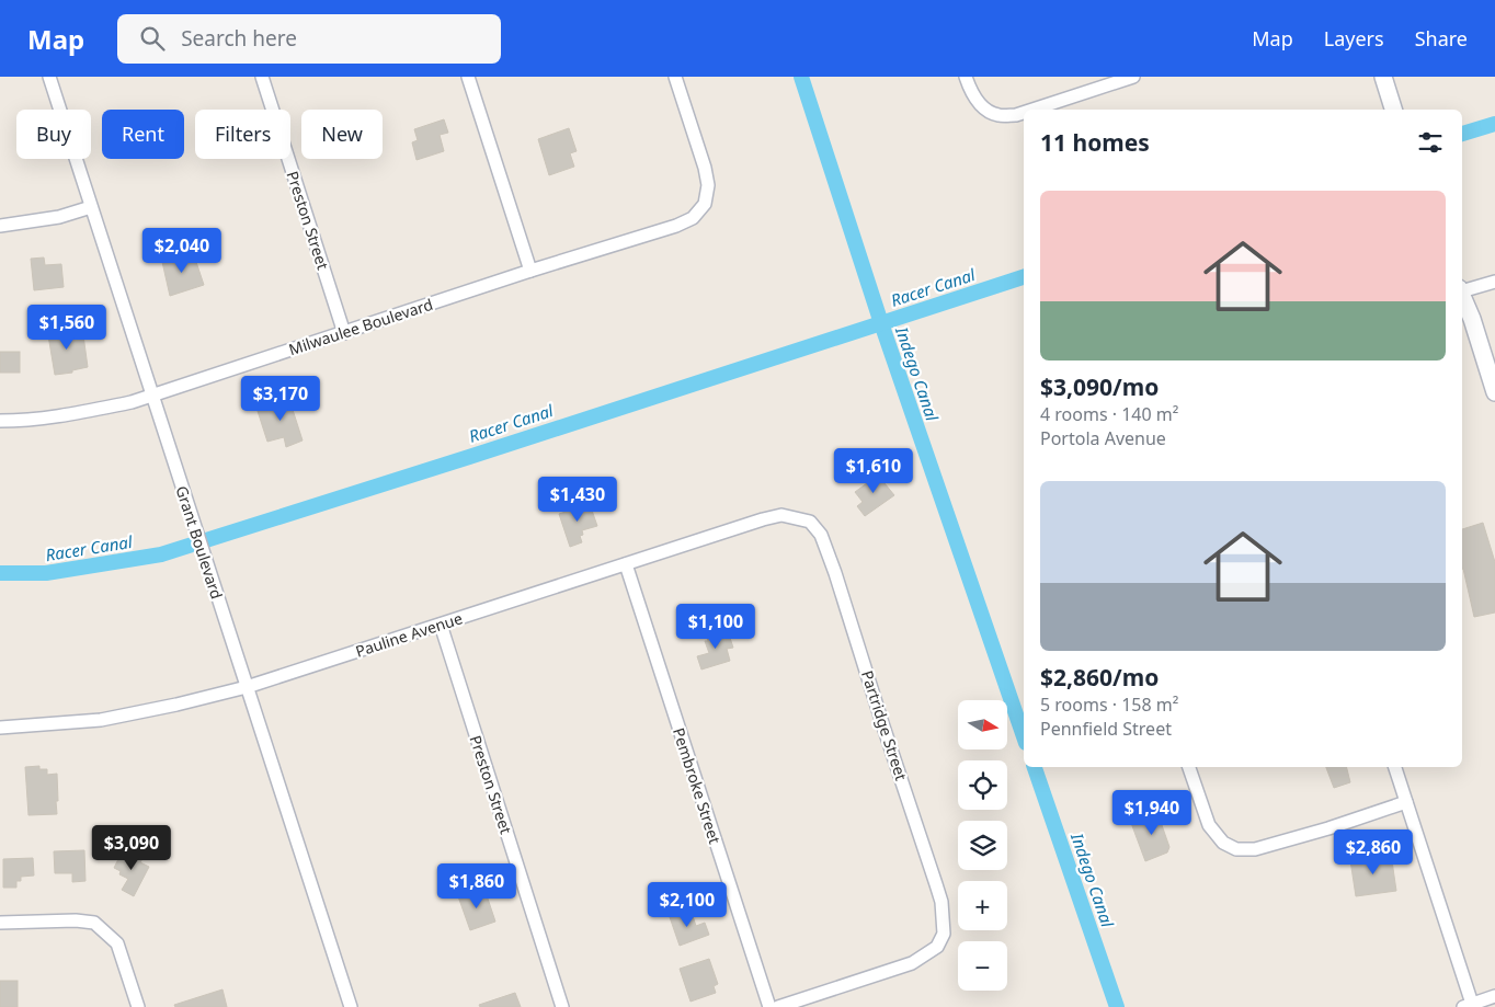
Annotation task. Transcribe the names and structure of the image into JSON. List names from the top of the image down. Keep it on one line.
{"streets":{"street":["Preston Street","Milwaulee Boulevard","Grant Boulevard","Pauline Avenue","Partridge Street","Pembroke Street"]},"crossings":[["Preston Street","Milwaulee Boulevard"],["Preston Street","Pauline Avenue"],["Milwaulee Boulevard","Grant Boulevard"],["Grant Boulevard","Pauline Avenue"],["Pauline Avenue","Partridge Street"],["Pauline Avenue","Pembroke Street"]],"water":["Racer Canal","Indego Canal"],"north":"right","page":{"header":"Map","search":"Search here","nav":["Map","Layers","Share"],"chip":["Buy","Rent","Filters","New"],"heading":"11 homes","list":[{"name":"$3,090/mo","note":"4 rooms · 140 m² · Portola Avenue"},{"name":"$2,860/mo","note":"5 rooms · 158 m² · Pennfield Street"}],"price":["$2,040","$1,560","$3,170","$1,610","$1,430","$1,100","$1,940","$3,090","$2,860","$1,860","$2,100"],"map_buttons":["+","−"]}}
